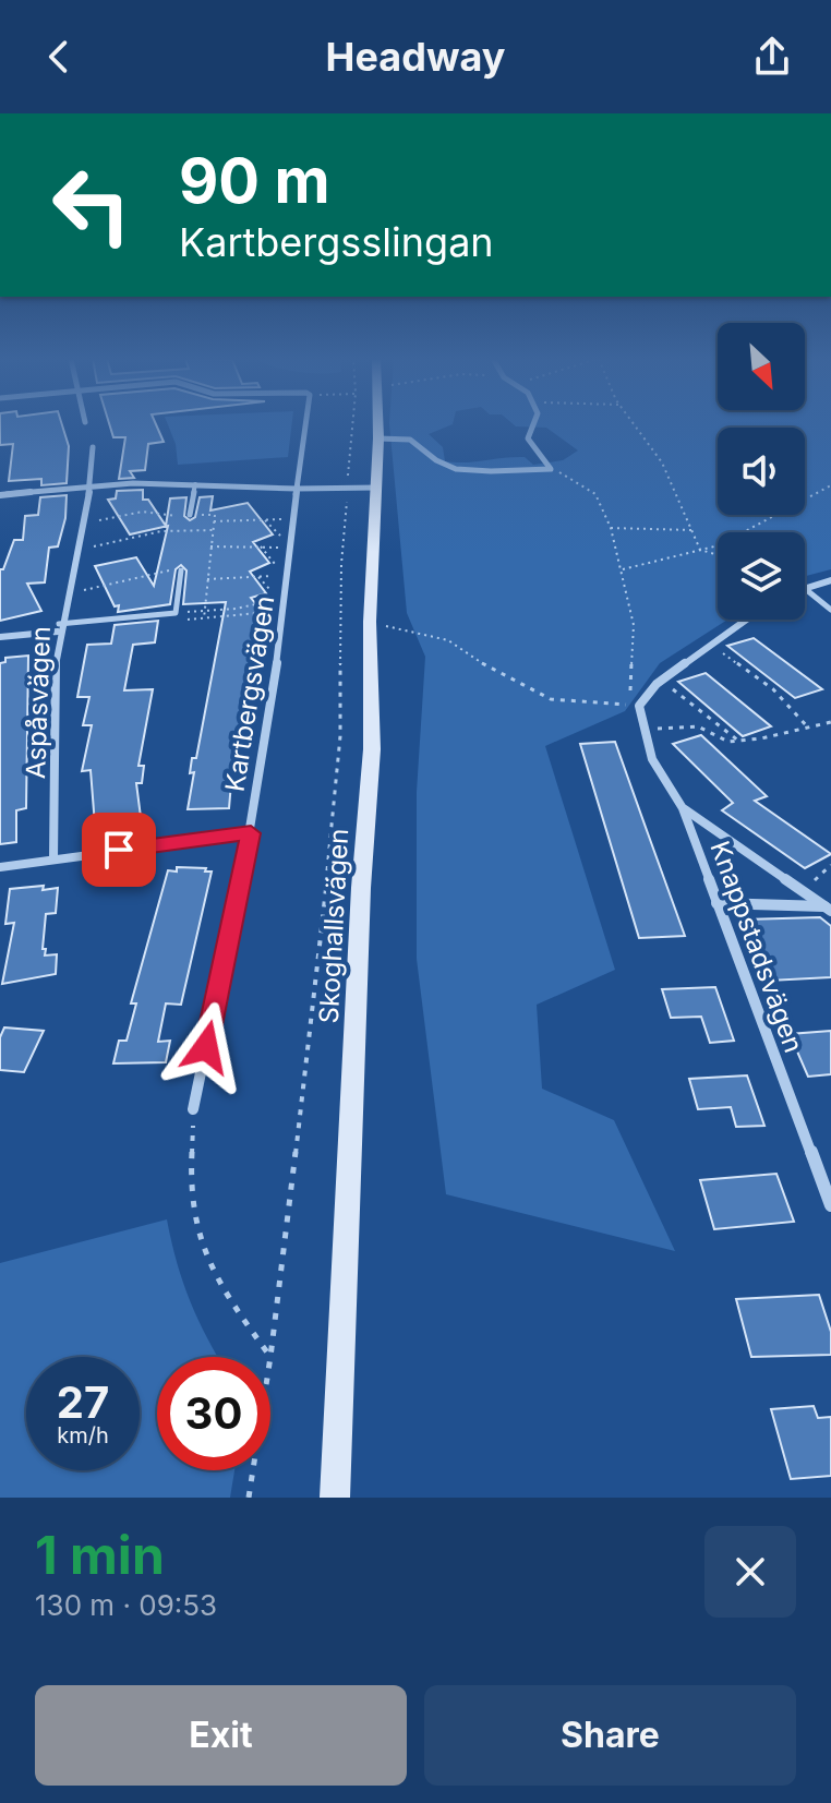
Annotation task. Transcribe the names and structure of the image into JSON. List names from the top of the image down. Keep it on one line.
{"streets":{"main road":["Skoghallsvägen"],"street":["Kartbergsvägen","Aspåsvägen","Knappstadsvägen"]},"north":"bottom right","page":{"header":"Headway","turn":["90 m","Kartbergsslingan"],"speed":"27 km/h","limit":"30","heading":["1 min","130 m · 09:53"],"buttons":["Exit","Share"]}}
